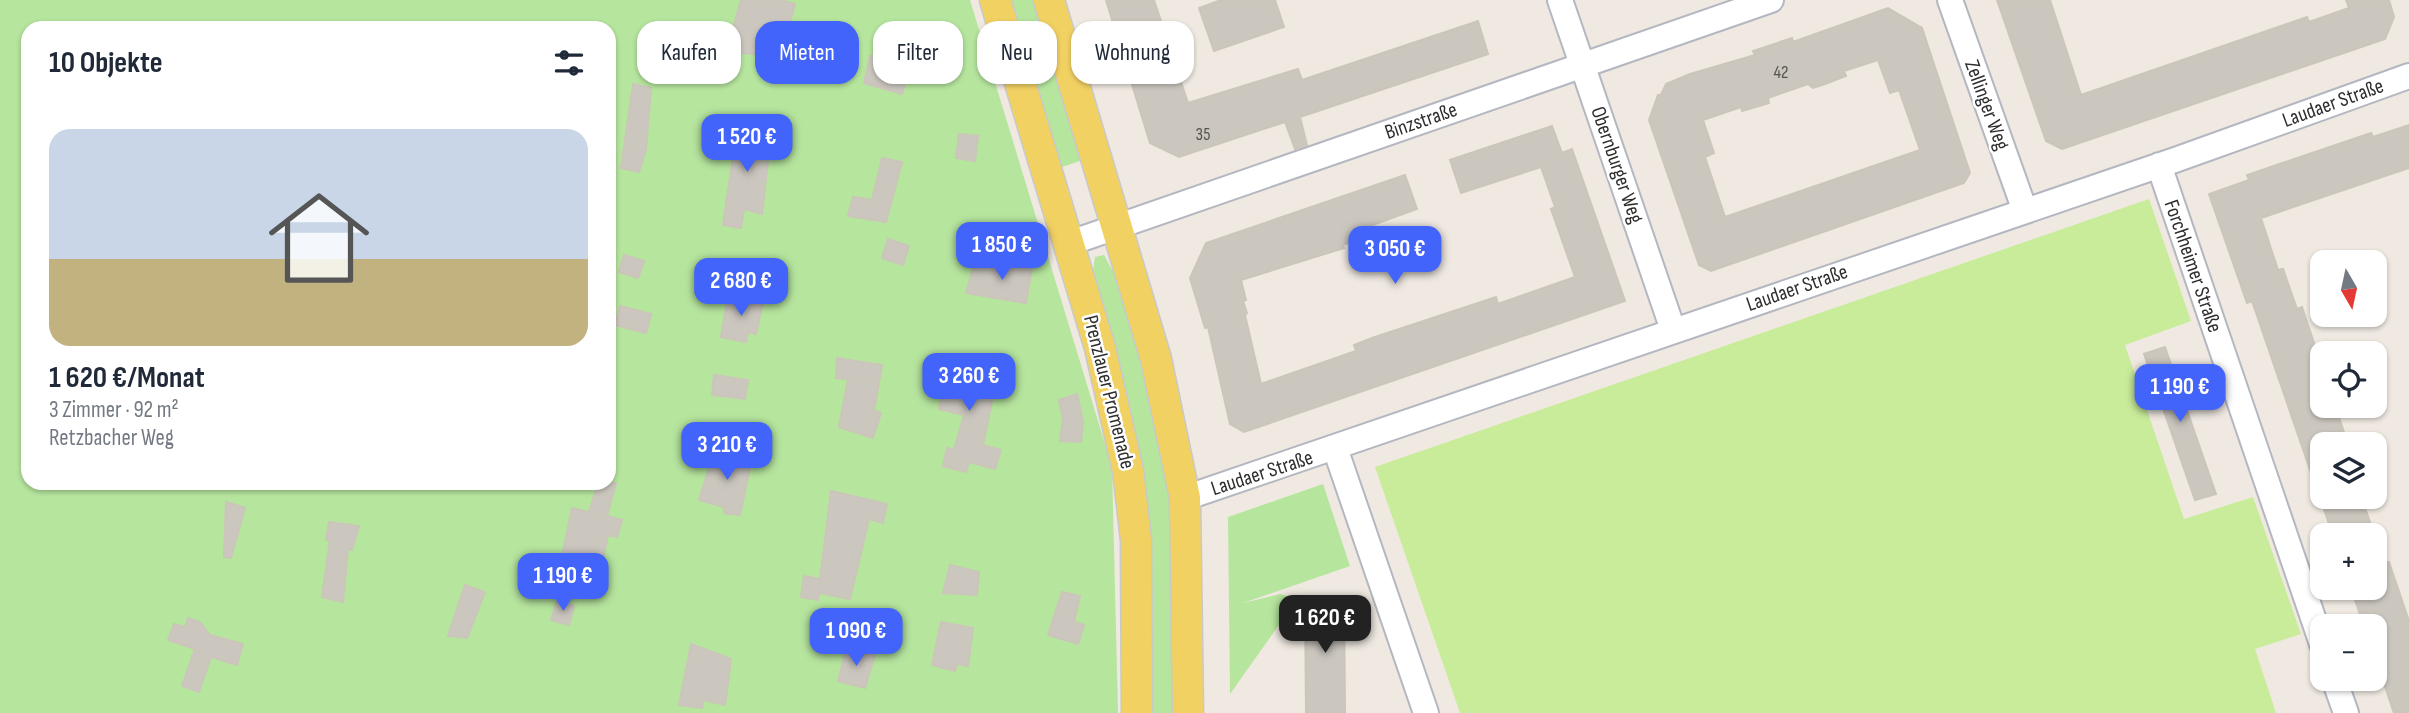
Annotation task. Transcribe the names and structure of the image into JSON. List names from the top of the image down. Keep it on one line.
{"streets":{"main road":["Prenzlauer Promenade"],"street":["Laudaer Straße","Zellinger Weg","Binzstraße","Obernburger Weg","Forchheimer Straße"]},"crossings":[["Laudaer Straße","Zellinger Weg"],["Laudaer Straße","Obernburger Weg"],["Laudaer Straße","Forchheimer Straße"],["Binzstraße","Obernburger Weg"],["Binzstraße","Prenzlauer Promenade"]],"house_numbers":["42","35"],"north":"bottom","page":{"chip":["Kaufen","Mieten","Filter","Neu","Wohnung"],"heading":"10 Objekte","list":[{"name":"1 620 €/Monat","note":"3 Zimmer · 92 m² · Retzbacher Weg"}],"price":["1 520 €","1 850 €","3 050 €","2 680 €","3 260 €","1 190 €","3 210 €","1 190 €","1 620 €","1 090 €"],"map_buttons":["+","−"]}}
